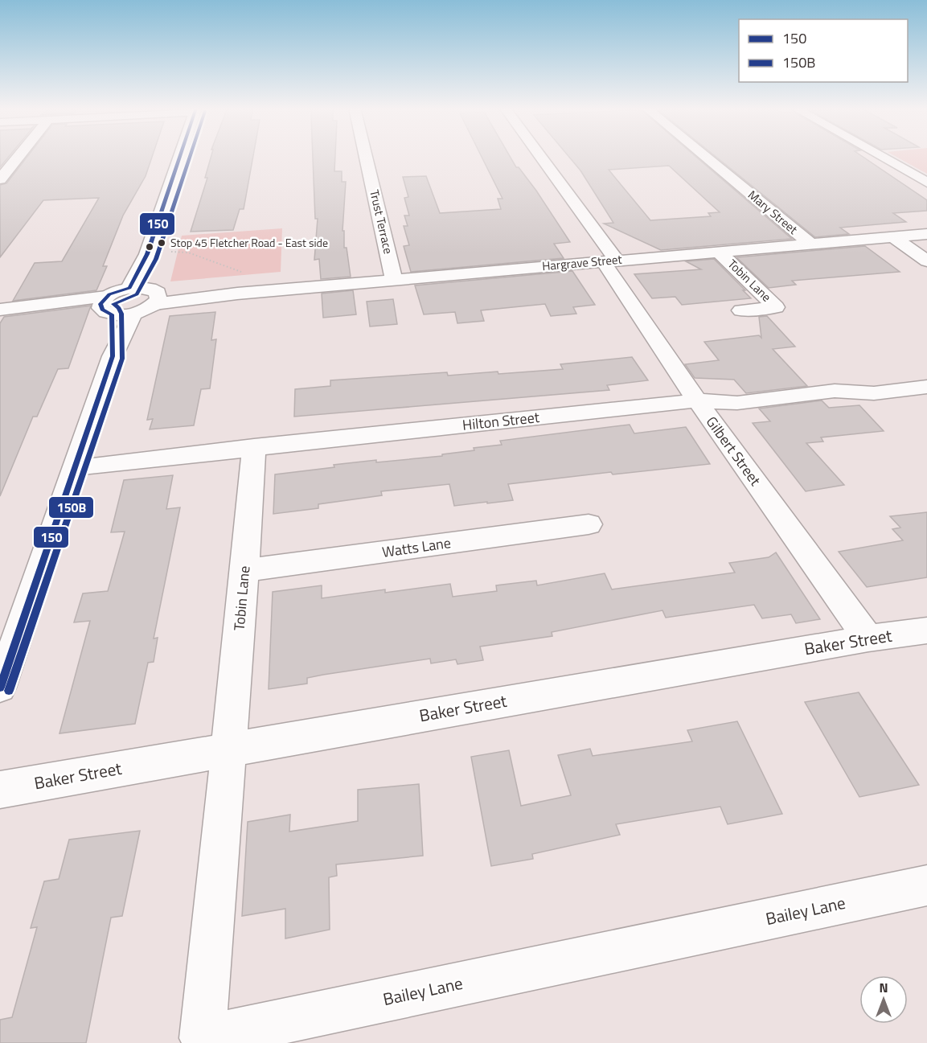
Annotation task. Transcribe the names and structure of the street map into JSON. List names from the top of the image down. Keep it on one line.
{"streets":{"street":["Mary Street","Trust Terrace","Hargrave Street","Tobin Lane","Hilton Street","Gilbert Street","Watts Lane","Baker Street","Bailey Lane"]},"crossings":[["Mary Street","Hargrave Street"],["Trust Terrace","Hargrave Street"],["Hargrave Street","Tobin Lane"],["Hargrave Street","Gilbert Street"],["Tobin Lane","Hilton Street"],["Tobin Lane","Watts Lane"],["Tobin Lane","Baker Street"],["Tobin Lane","Bailey Lane"],["Hilton Street","Gilbert Street"],["Gilbert Street","Baker Street"],["Baker Street","Bailey Lane"]],"places":["Stop 45 Fletcher Road - East side"],"lines":["transit line 150","transit line 150B"],"legend":["150","150B"],"north":"top"}
